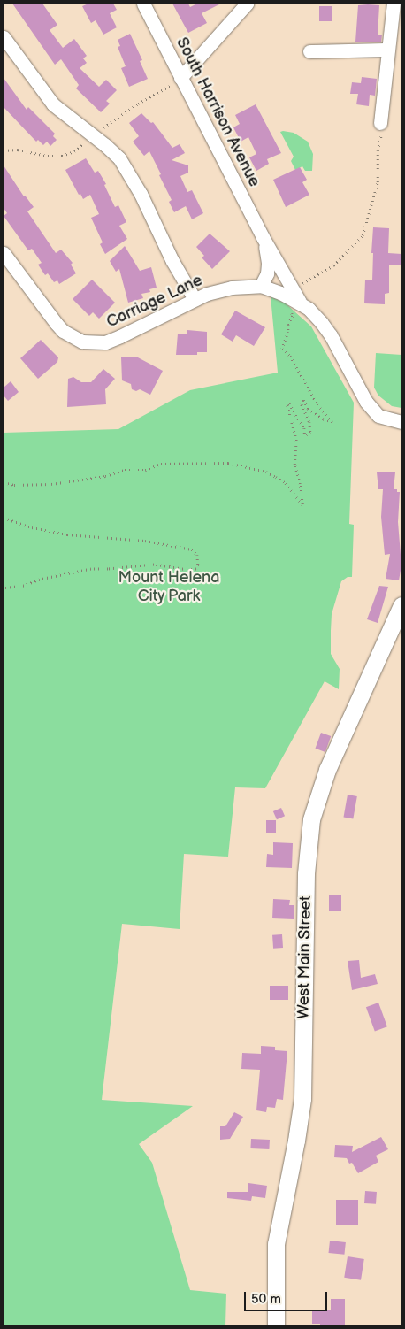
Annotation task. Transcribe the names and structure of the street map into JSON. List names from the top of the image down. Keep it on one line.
{"streets":{"street":["South Harrison Avenue","Carriage Lane","West Main Street"]},"crossings":[["South Harrison Avenue","Carriage Lane"]],"parks":["Mount Helena City Park"],"scale_bar":"50 m"}
